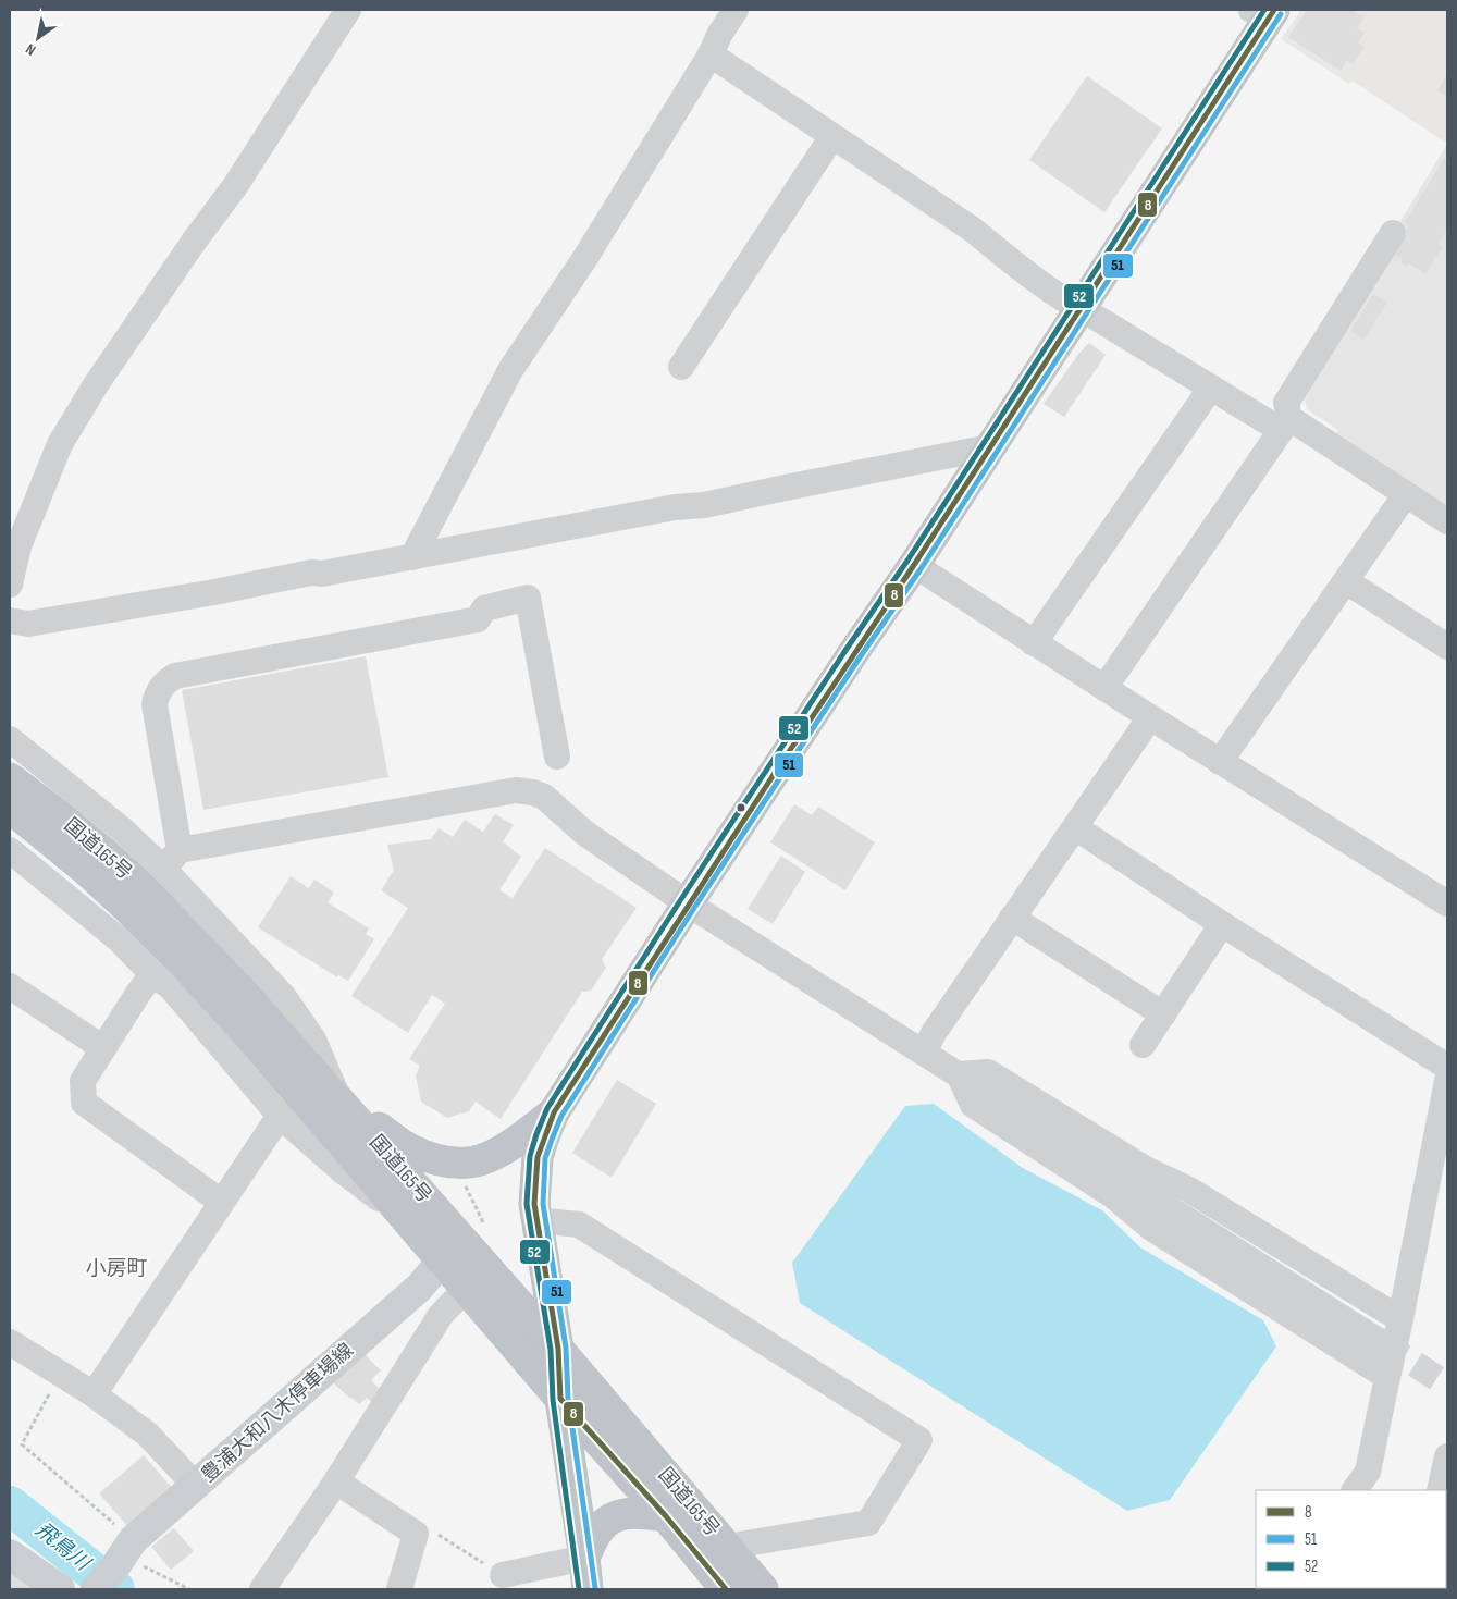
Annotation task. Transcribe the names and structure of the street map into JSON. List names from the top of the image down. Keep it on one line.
{"streets":{"highway":["国道165号"],"main road":["豊浦大和八木停車場線"]},"crossings":[["国道165号","豊浦大和八木停車場線"]],"districts":["小房町"],"water":["飛鳥川"],"lines":["transit line 8","transit line 52","transit line 51"],"legend":["8","51","52"],"north":"bottom left"}
